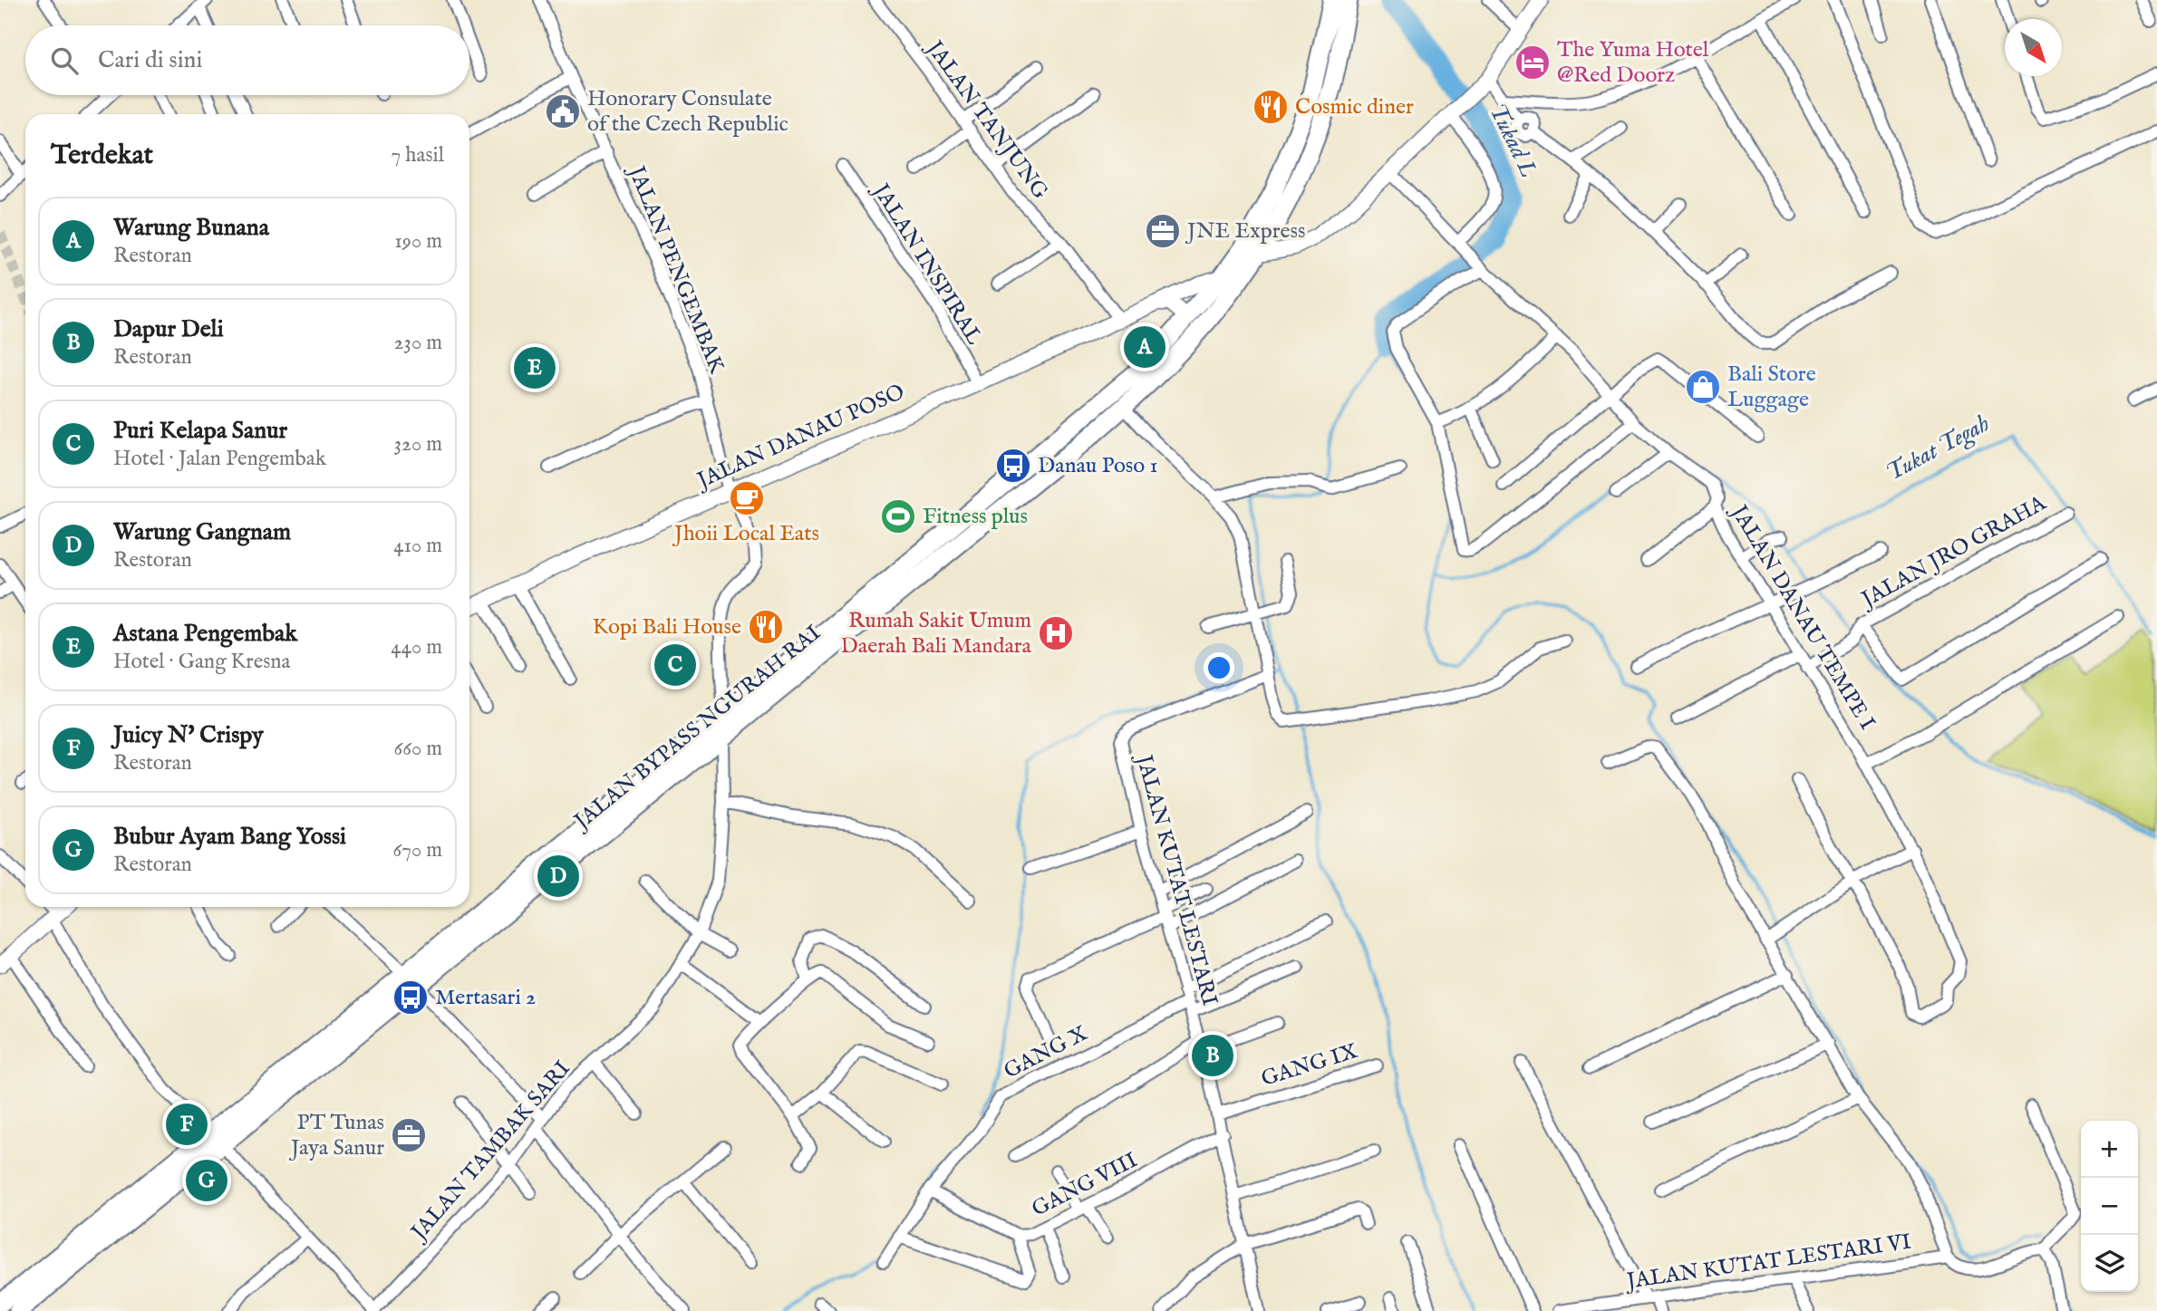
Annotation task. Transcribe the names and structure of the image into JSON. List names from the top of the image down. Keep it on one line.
{"streets":{"highway":["JALAN BYPASS NGURAH RAI"],"street":["JALAN TANJUNG","JALAN INSPIRAL","JALAN PENGEMBAK","JALAN DANAU POSO","JALAN JRO GRAHA","JALAN DANAU TEMPE I","JALAN KUTAT LESTARI","GANG X","GANG IX","JALAN TAMBAK SARI","GANG VIII","JALAN KUTAT LESTARI VI"]},"crossings":[["JALAN TANJUNG","JALAN DANAU POSO"],["JALAN INSPIRAL","JALAN DANAU POSO"],["JALAN PENGEMBAK","JALAN DANAU POSO"],["JALAN PENGEMBAK","JALAN BYPASS NGURAH RAI"],["JALAN DANAU POSO","JALAN BYPASS NGURAH RAI"],["JALAN JRO GRAHA","JALAN DANAU TEMPE I"],["JALAN BYPASS NGURAH RAI","JALAN TAMBAK SARI"],["JALAN KUTAT LESTARI","GANG X"],["JALAN KUTAT LESTARI","GANG IX"],["JALAN KUTAT LESTARI","GANG VIII"],["GANG X","GANG VIII"]],"water":["Tukad L","Tukat Tegah"],"places":{"hotel":["The Yuma Hotel @Red Doorz"],"restaurant":["Cosmic diner","Kopi Bali House"],"public building":["Honorary Consulate of the Czech Republic"],"office":["JNE Express","PT Tunas Jaya Sanur"],"shop":["Bali Store Luggage"],"bus stop":["Danau Poso 1","Mertasari 2"],"cafe":["Jhoii Local Eats"],"sports":["Fitness plus"],"hospital":["Rumah Sakit Umum Daerah Bali Mandara"]},"north":"bottom right","page":{"search":"Cari di sini","heading":["Terdekat","7 hasil"],"list":[{"mark":"A","name":"Warung Bunana","note":"Restoran","value":"190 m"},{"mark":"B","name":"Dapur Deli","note":"Restoran","value":"230 m"},{"mark":"C","name":"Puri Kelapa Sanur","note":"Hotel · Jalan Pengembak","value":"320 m"},{"mark":"D","name":"Warung Gangnam","note":"Restoran","value":"410 m"},{"mark":"E","name":"Astana Pengembak","note":"Hotel · Gang Kresna","value":"440 m"},{"mark":"F","name":"Juicy N' Crispy","note":"Restoran","value":"660 m"},{"mark":"G","name":"Bubur Ayam Bang Yossi","note":"Restoran","value":"670 m"}],"pins":["A","E","C","D","B","F","G"],"map_buttons":["+","−"]}}
